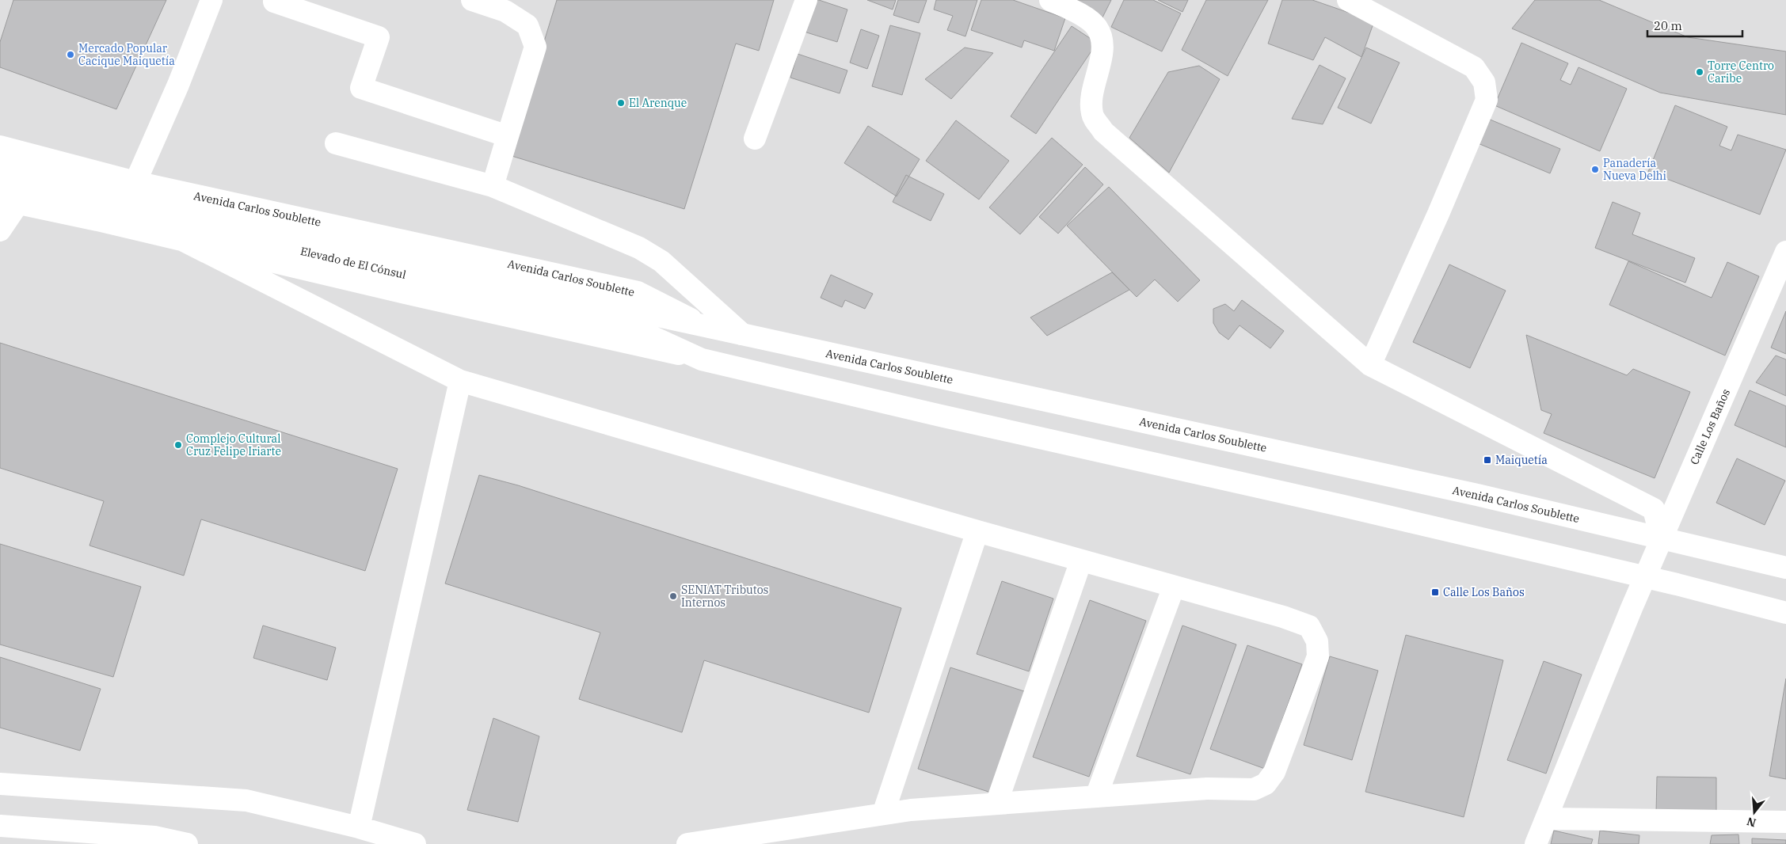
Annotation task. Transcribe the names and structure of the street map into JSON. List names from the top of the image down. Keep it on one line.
{"streets":{"main road":["Avenida Carlos Soublette","Elevado de El Cónsul","Calle Los Baños"]},"crossings":[["Avenida Carlos Soublette","Elevado de El Cónsul"],["Avenida Carlos Soublette","Calle Los Baños"]],"places":{"other":["Mercado Popular Cacique Maiquetía","Torre Centro Caribe","El Arenque","Panadería Nueva Delhi","Complejo Cultural Cruz Felipe Iriarte","SENIAT Tributos Internos"],"transit":["Maiquetía","Calle Los Baños"]},"scale_bar":"20 m","north":"bottom"}
